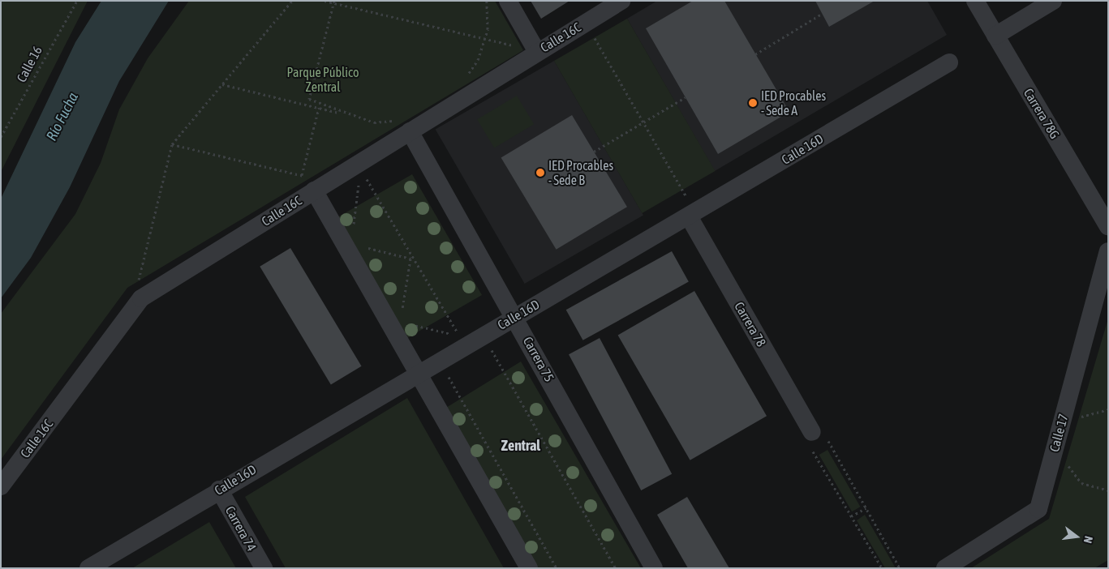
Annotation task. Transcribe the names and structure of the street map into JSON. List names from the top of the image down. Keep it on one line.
{"streets":{"street":["Calle 16C","Carrera 78G","Calle 16D","Carrera 78","Carrera 75","Calle 17","Carrera 74"],"path":["Calle 16"]},"crossings":[["Calle 16C","Carrera 75"],["Calle 16D","Carrera 78"],["Calle 16D","Carrera 75"],["Calle 16D","Carrera 74"]],"districts":["Zentral"],"water":["Río Fucha"],"parks":["Parque Público Zentral"],"places":["IED Procables - Sede A","IED Procables - Sede B"],"north":"right"}
